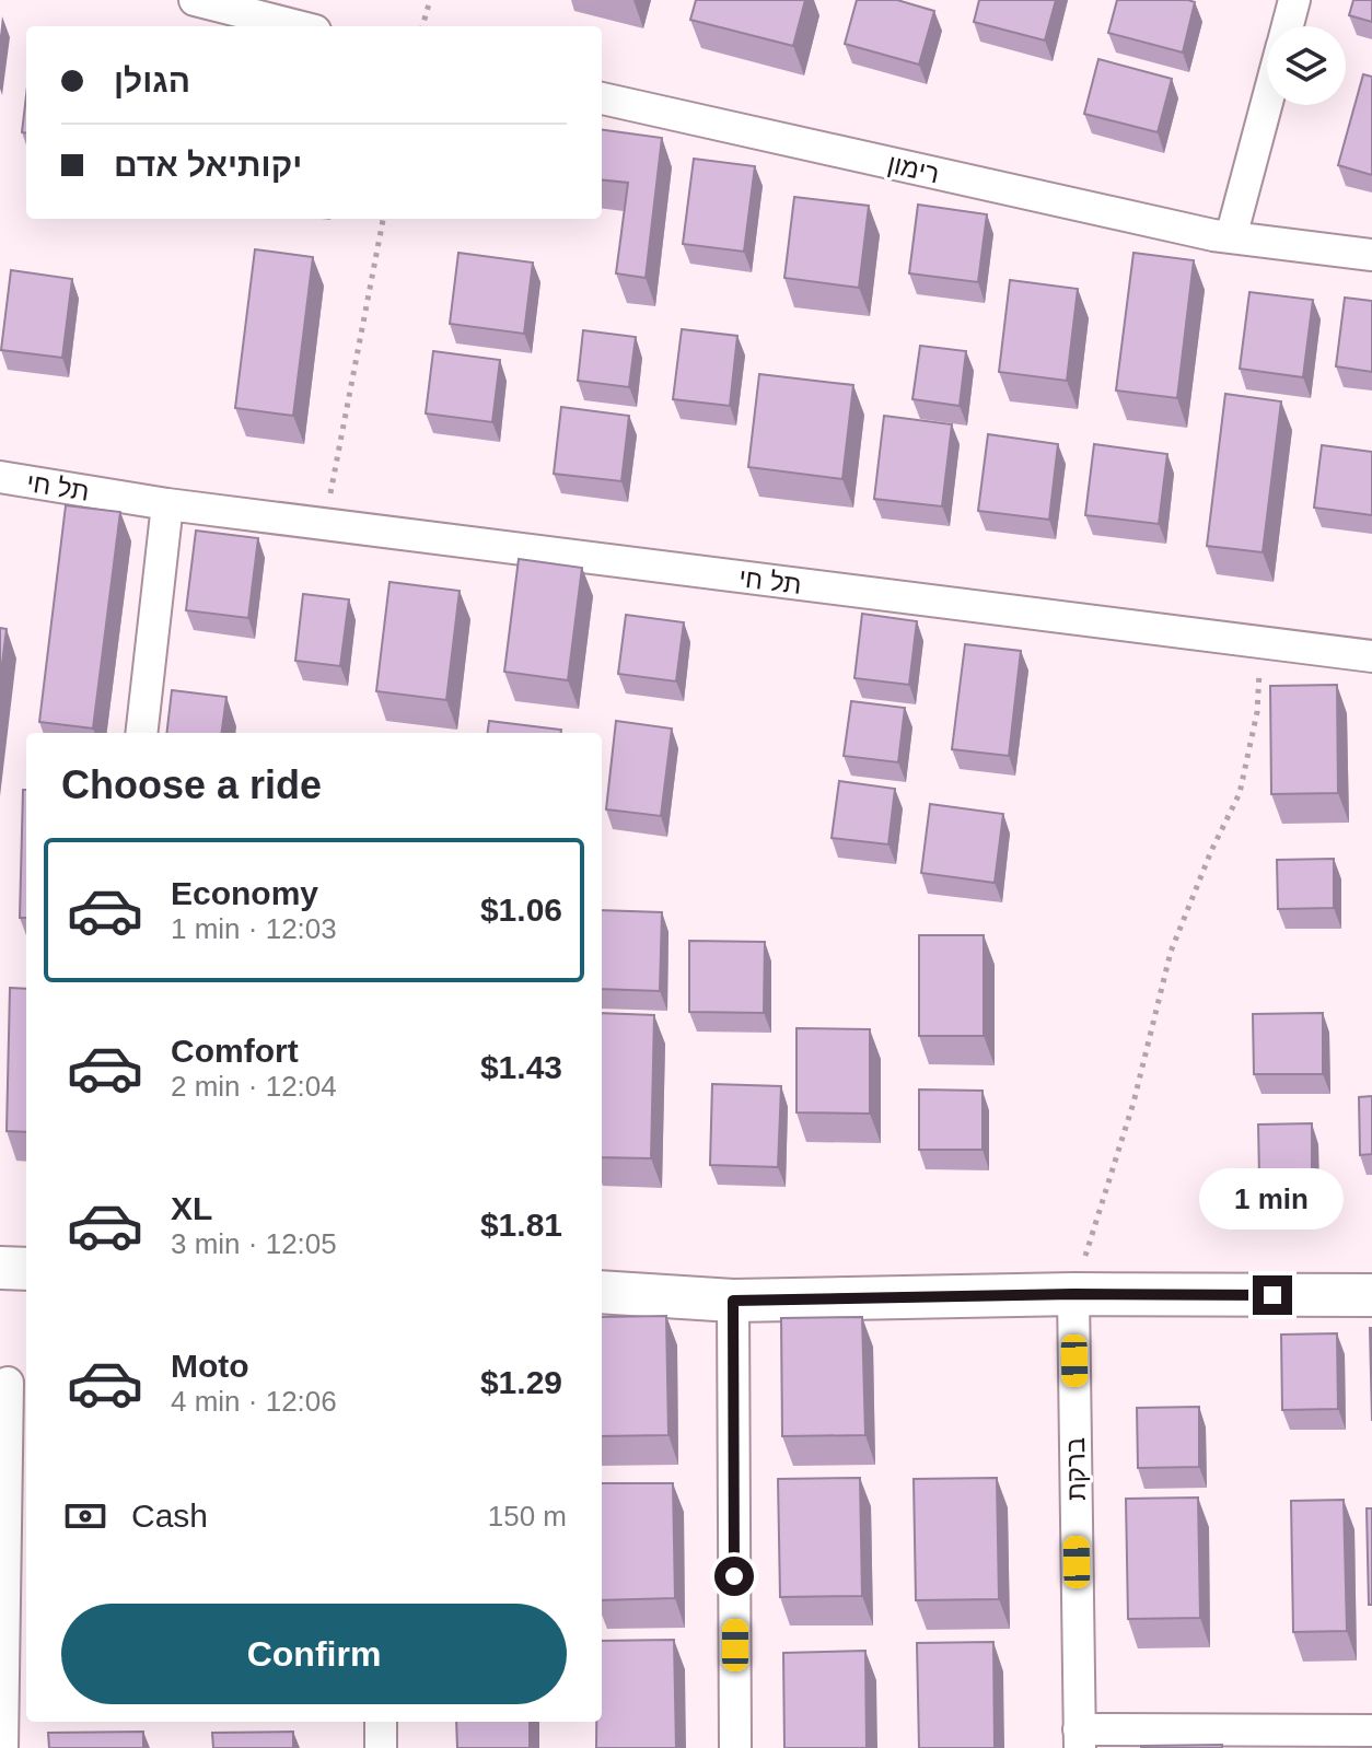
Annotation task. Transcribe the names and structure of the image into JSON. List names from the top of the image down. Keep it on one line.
{"streets":{"street":["רימון","תל חי","ברקת"]},"page":{"banner":["הגולן","יקותיאל אדם"],"heading":"Choose a ride","list":[{"name":"Economy","note":"1 min · 12:03","value":"$1.06"},{"name":"Comfort","note":"2 min · 12:04","value":"$1.43"},{"name":"XL","note":"3 min · 12:05","value":"$1.81"},{"name":"Moto","note":"4 min · 12:06","value":"$1.29"}],"bubble":"1 min","pay":["Cash","150 m"],"buttons":"Confirm"}}
